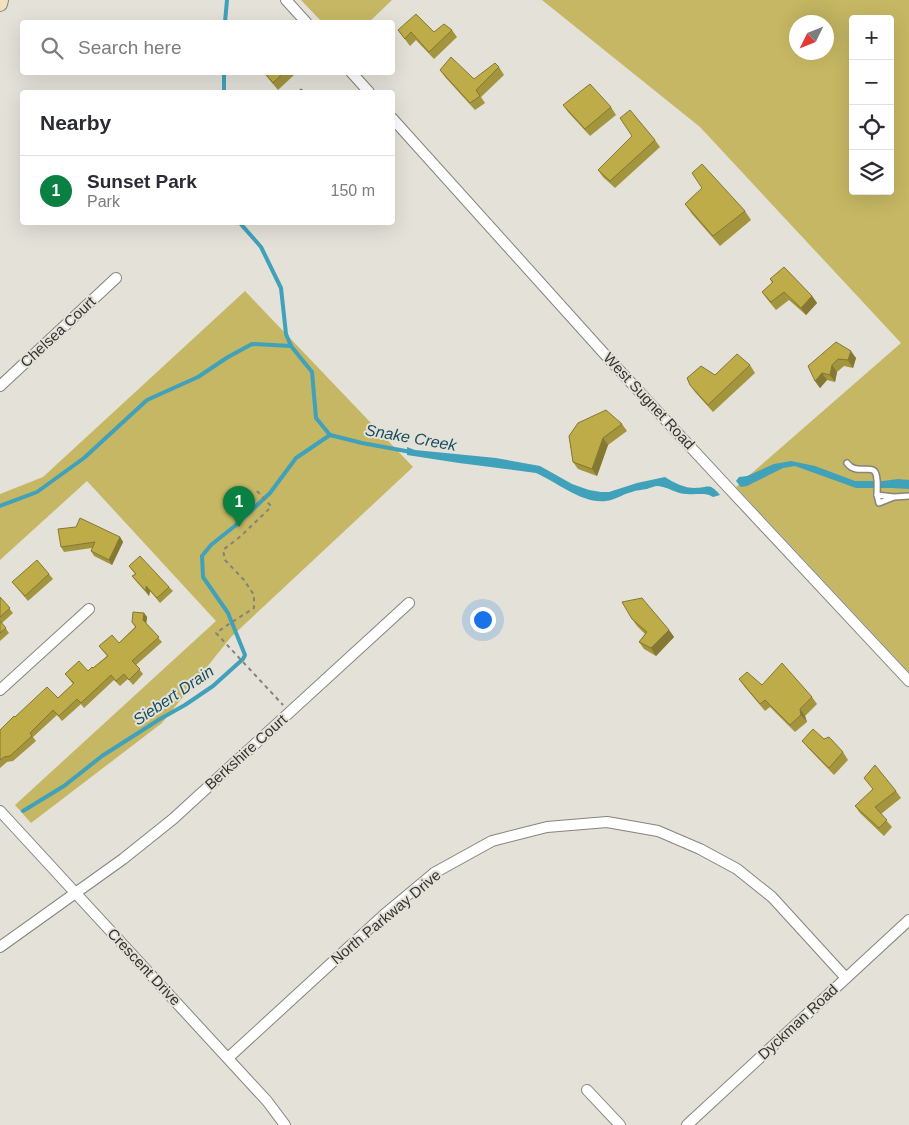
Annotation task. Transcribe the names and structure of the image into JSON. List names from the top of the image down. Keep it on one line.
{"streets":{"street":["Chelsea Court","West Sugnet Road","Berkshire Court","North Parkway Drive","Crescent Drive","Dyckman Road"]},"crossings":[["Berkshire Court","Crescent Drive"],["North Parkway Drive","Crescent Drive"],["North Parkway Drive","Dyckman Road"]],"water":["Snake Creek","Siebert Drain"],"north":"bottom left","page":{"map_buttons":["+","−"],"search":"Search here","heading":"Nearby","list":[{"mark":"1","name":"Sunset Park","note":"Park","value":"150 m"}],"pins":"1"}}
